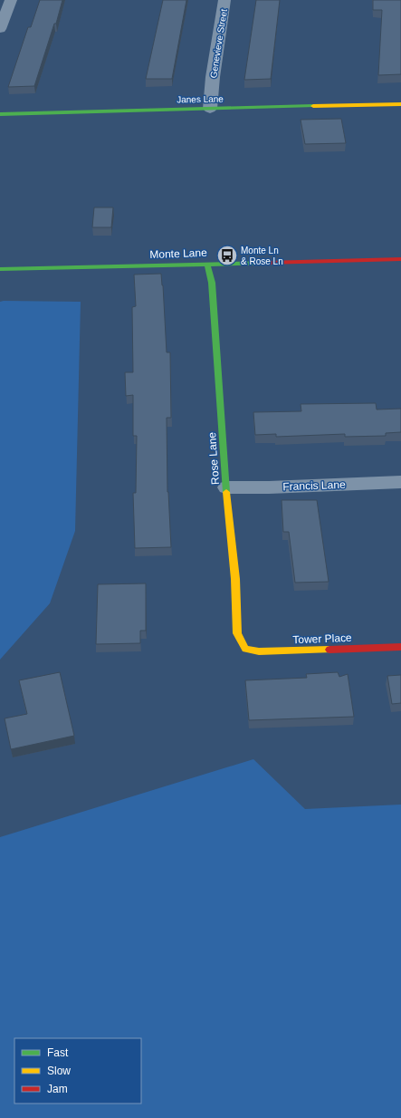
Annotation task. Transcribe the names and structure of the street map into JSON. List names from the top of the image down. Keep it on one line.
{"streets":{"street":["Genevieve Street","Janes Lane","Monte Lane","Rose Lane","Francis Lane","Tower Place"]},"crossings":[["Genevieve Street","Janes Lane"],["Monte Lane","Rose Lane"],["Rose Lane","Francis Lane"],["Rose Lane","Tower Place"]],"places":{"bus stop":["Monte Ln & Rose Ln"]},"legend":["Fast","Slow","Jam"]}
